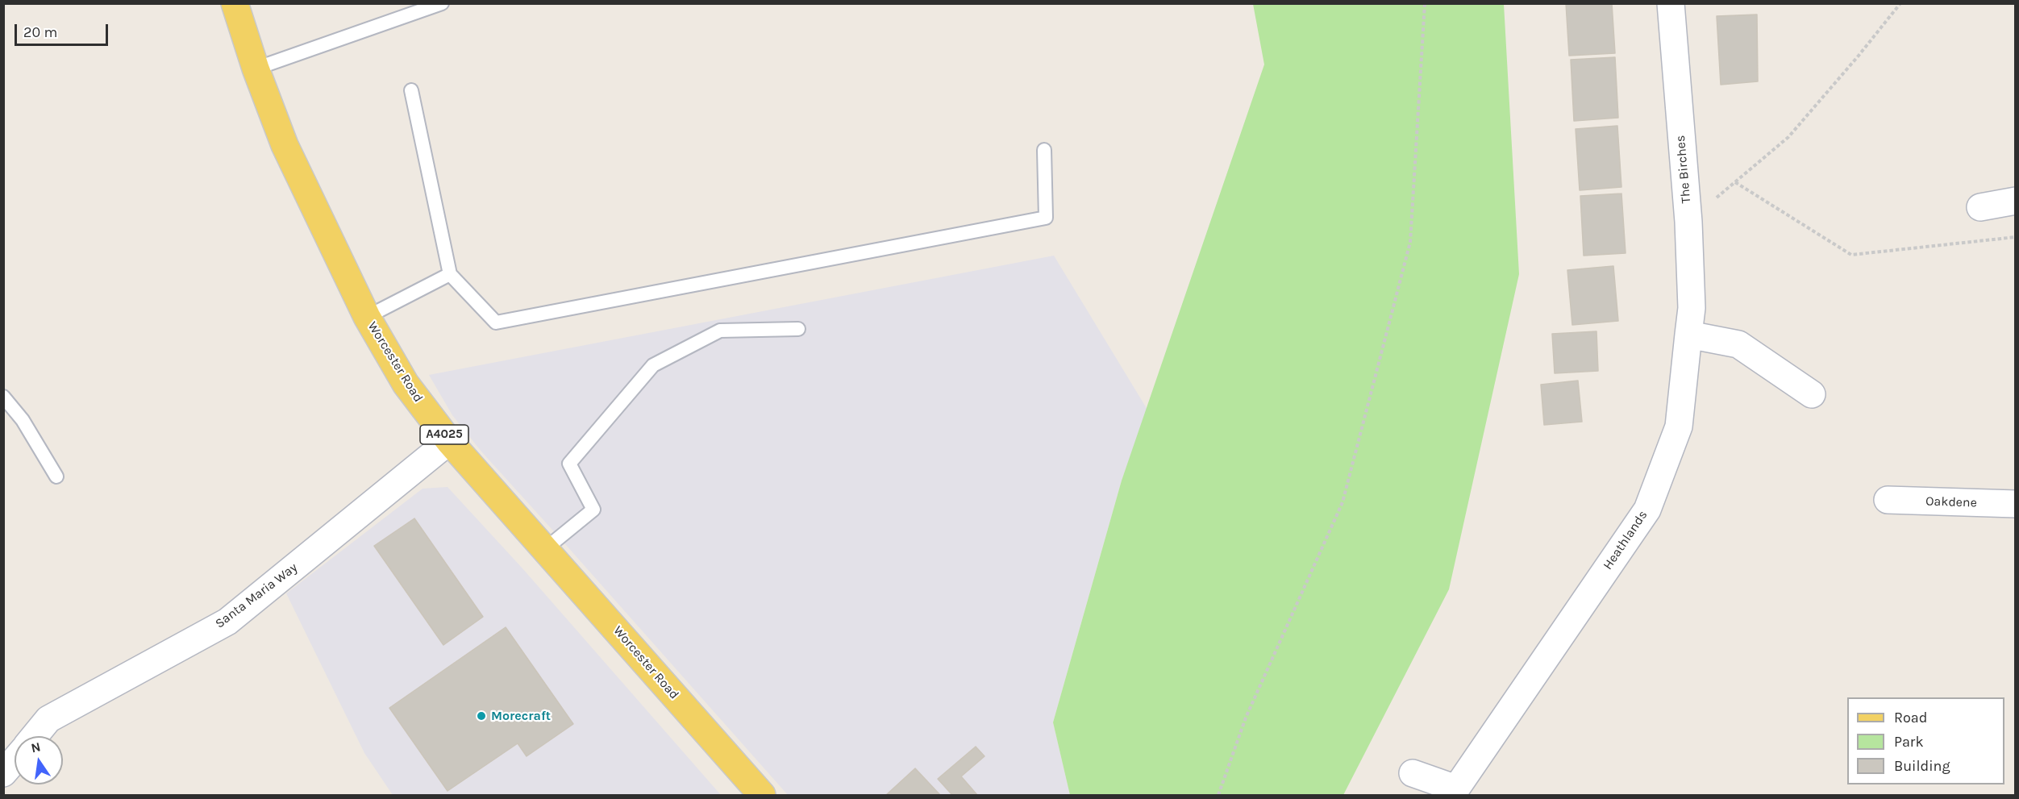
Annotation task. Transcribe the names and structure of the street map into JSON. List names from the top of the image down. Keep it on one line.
{"streets":{"main road":["Worcester Road","A4025"],"street":["The Birches","Oakdene","Heathlands","Santa Maria Way"]},"crossings":[["The Birches","Heathlands"],["Worcester Road","Santa Maria Way"]],"places":["Morecraft"],"legend":["Road","Park","Building"],"scale_bar":"20 m","north":"top"}
